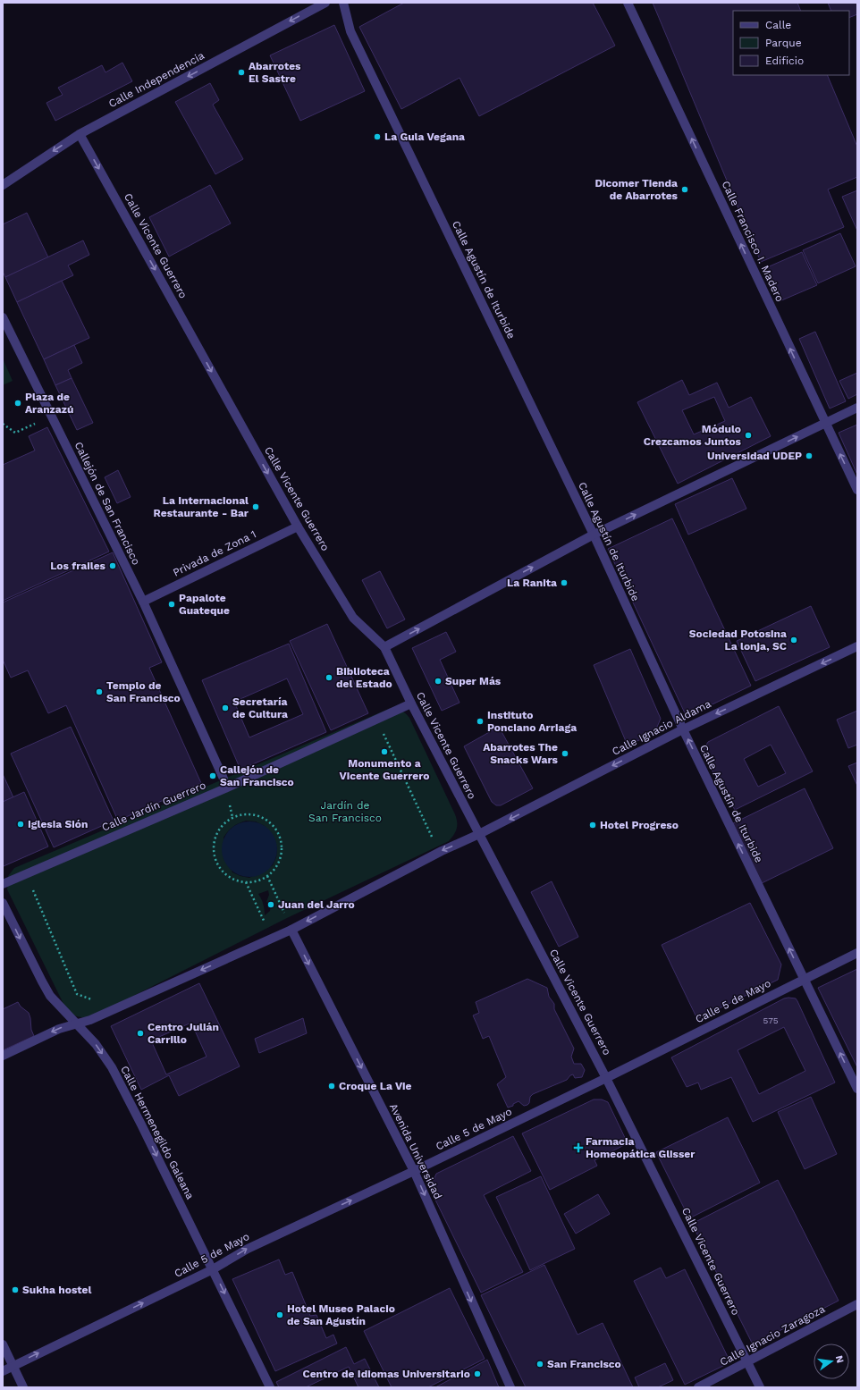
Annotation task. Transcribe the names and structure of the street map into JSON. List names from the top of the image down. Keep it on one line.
{"streets":{"street":["Calle Independencia","Calle Francisco I. Madero","Calle Vicente Guerrero","Calle Agustín de Iturbide","Callejón de San Francisco","Privada de Zona 1","Calle Ignacio Aldama","Calle Jardín Guerrero","Calle 5 de Mayo","Calle Hermenegildo Galeana","Avenida Universidad","Calle Ignacio Zaragoza"]},"crossings":[["Calle Independencia","Calle Vicente Guerrero"],["Calle Vicente Guerrero","Privada de Zona 1"],["Calle Vicente Guerrero","Calle Ignacio Aldama"],["Calle Vicente Guerrero","Calle Jardín Guerrero"],["Calle Vicente Guerrero","Calle 5 de Mayo"],["Calle Vicente Guerrero","Calle Ignacio Zaragoza"],["Calle Agustín de Iturbide","Calle Ignacio Aldama"],["Calle Agustín de Iturbide","Calle 5 de Mayo"],["Callejón de San Francisco","Privada de Zona 1"],["Calle 5 de Mayo","Calle Hermenegildo Galeana"],["Calle 5 de Mayo","Avenida Universidad"]],"one_way":["Calle Independencia","Calle Francisco I. Madero","Calle Ignacio Aldama","Calle 5 de Mayo","Calle Hermenegildo Galeana","Avenida Universidad"],"parks":["Jardín de San Francisco"],"places":{"other":["Abarrotes El Sastre","La Gula Vegana","Dicomer Tienda de Abarrotes","Plaza de Aranzazú","Módulo Crezcamos Juntos","Universidad UDEP","La Internacional Restaurante - Bar","Los frailes","La Ranita","Papalote Guateque","Sociedad Potosina La lonja, SC","Biblioteca del Estado","Super Más","Templo de San Francisco","Secretaría de Cultura","Instituto Ponciano Arriaga","Monumento a Vicente Guerrero","Abarrotes The Snacks Wars","Callejón de San Francisco","Iglesia Sión","Hotel Progreso","Juan del Jarro","Centro Julián Carrillo","Croque La Vie","Sukha hostel","Hotel Museo Palacio de San Agustín","San Francisco","Centro de Idiomas Universitario"],"health":["Farmacia Homeopática Glisser"]},"house_numbers":["575"],"legend":["Calle","Parque","Edificio"],"north":"right"}
